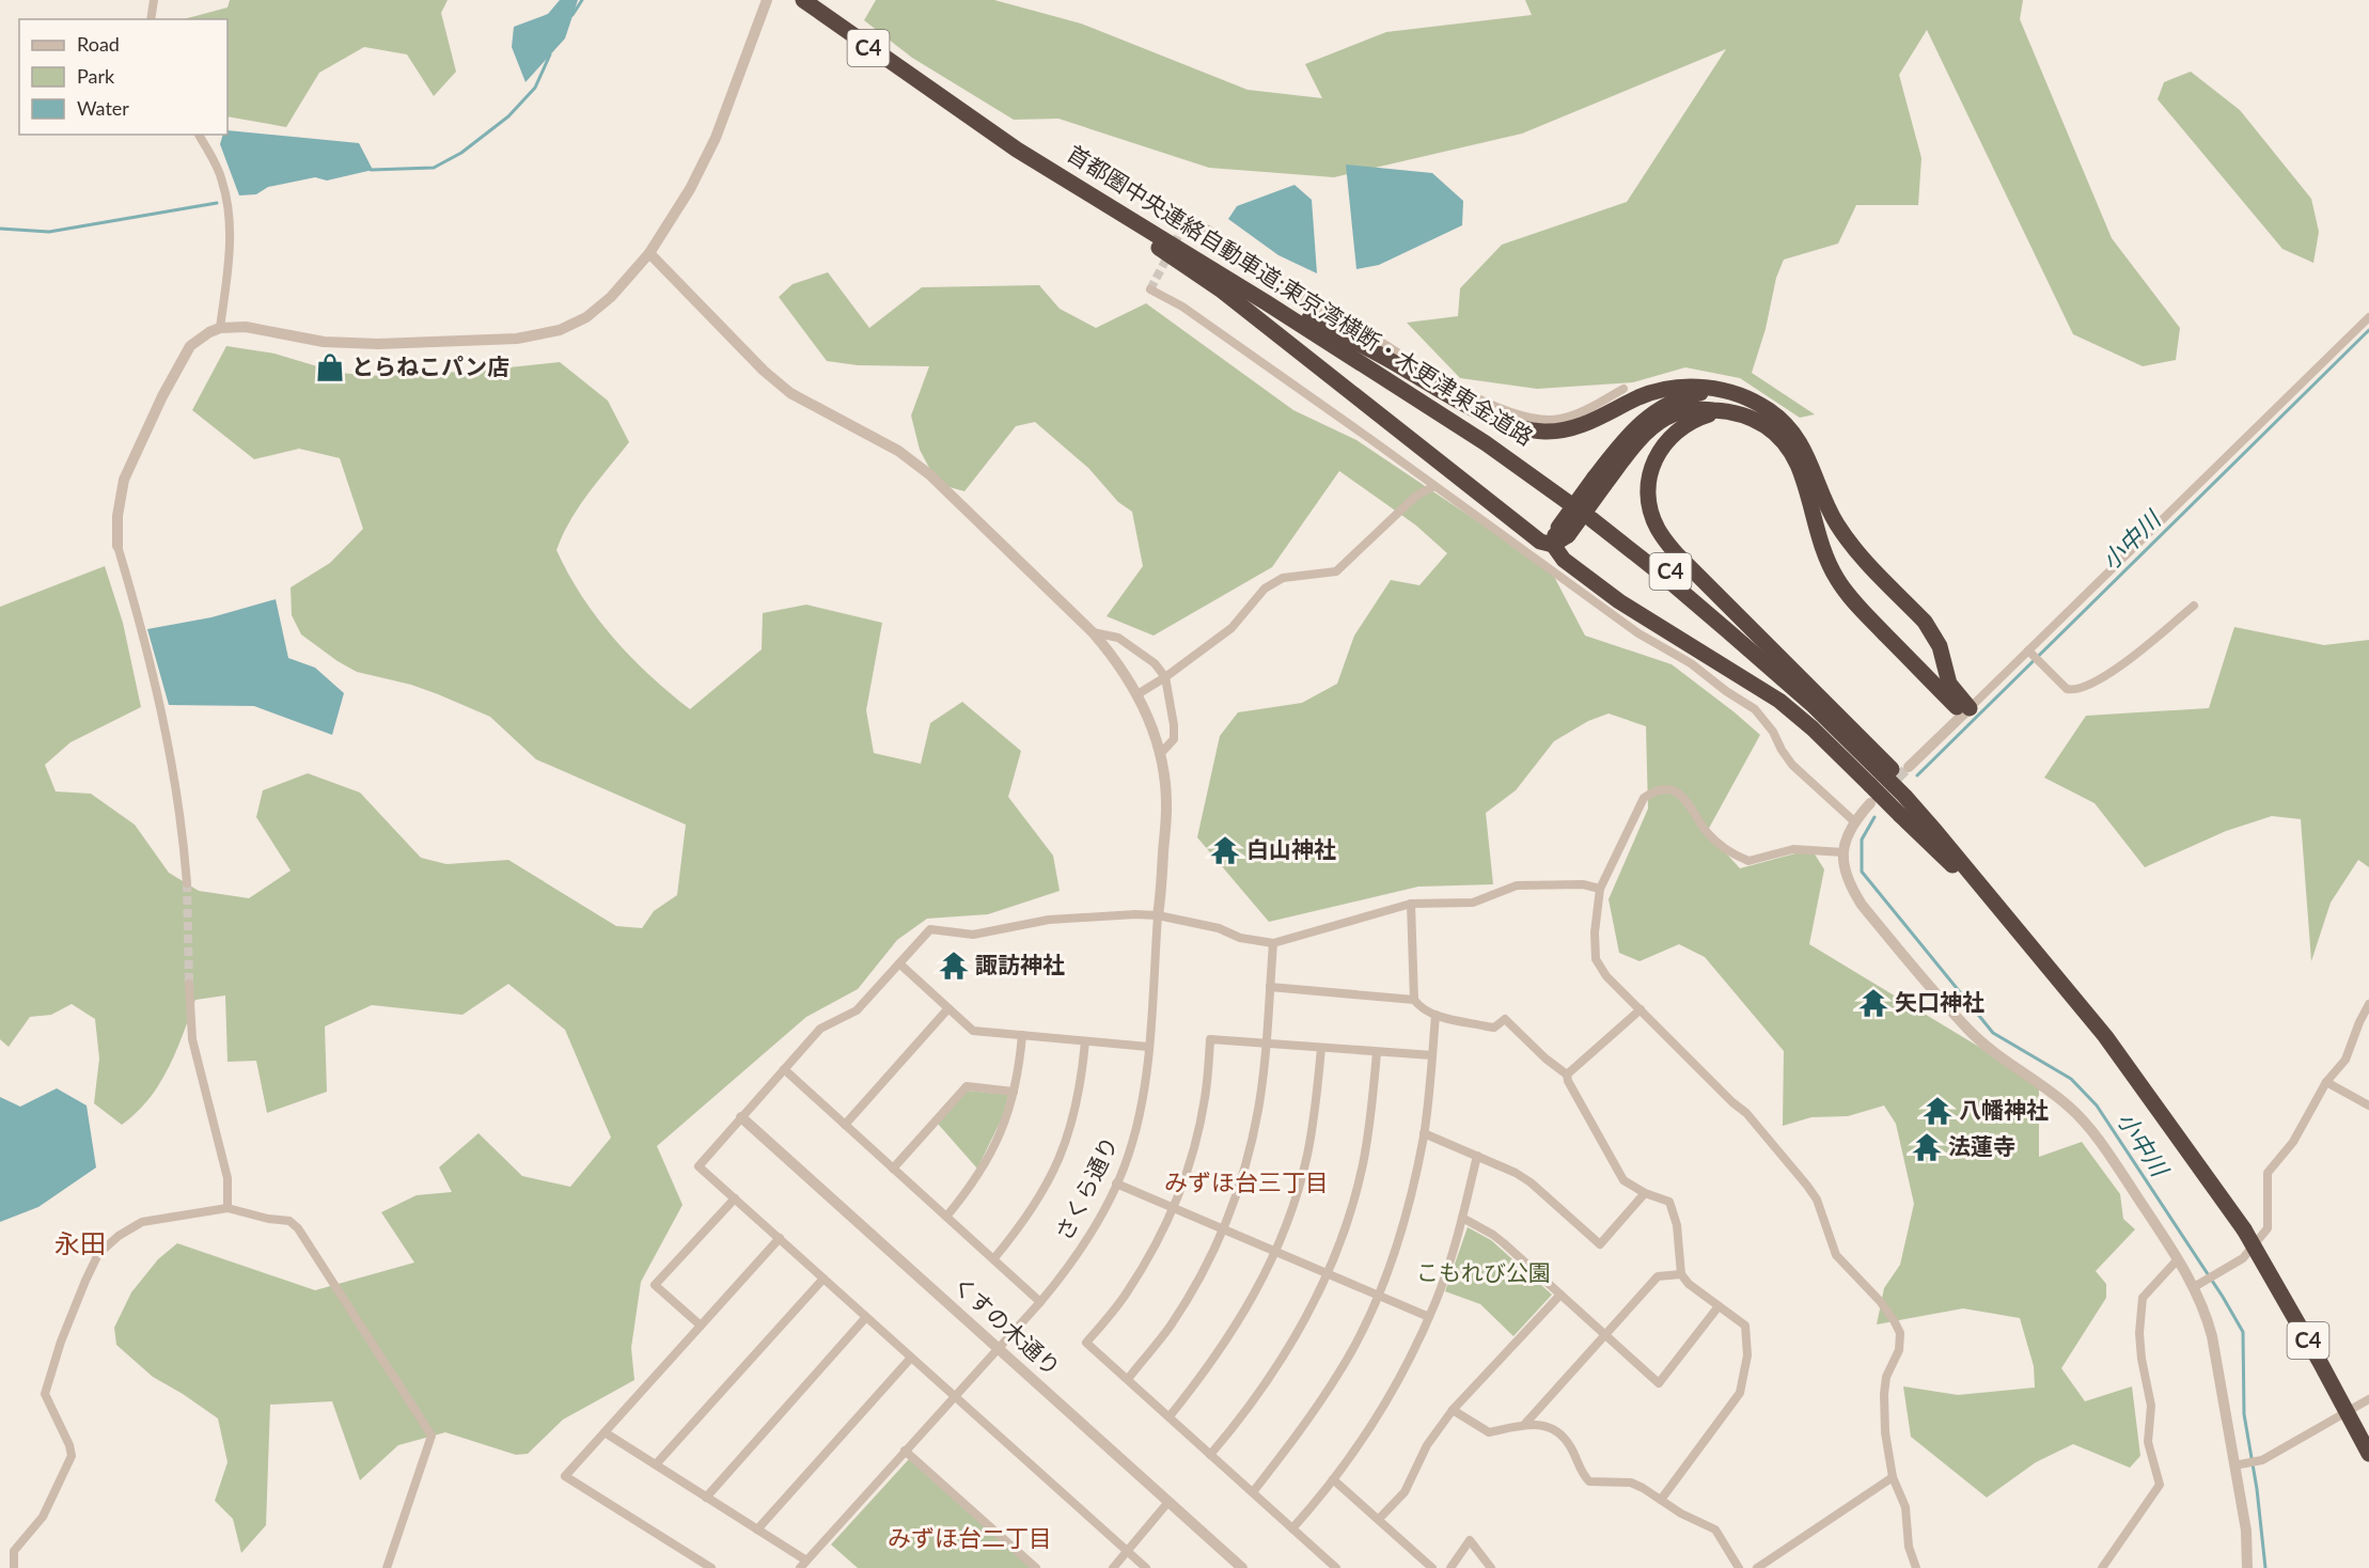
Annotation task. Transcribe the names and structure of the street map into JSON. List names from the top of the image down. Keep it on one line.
{"streets":{"highway":["C4","首都圏中央連絡自動車道;東京湾横断・木更津東金道路"],"street":["さくら通り","くすの木通り"]},"crossings":[["さくら通り","くすの木通り"]],"districts":["みずほ台三丁目","永田","みずほ台二丁目"],"water":["小中川"],"parks":["こもれび公園"],"places":{"shop":["とらねこパン店"],"temple":["白山神社","諏訪神社","矢口神社","八幡神社","法蓮寺"]},"legend":["Road","Park","Water"]}
